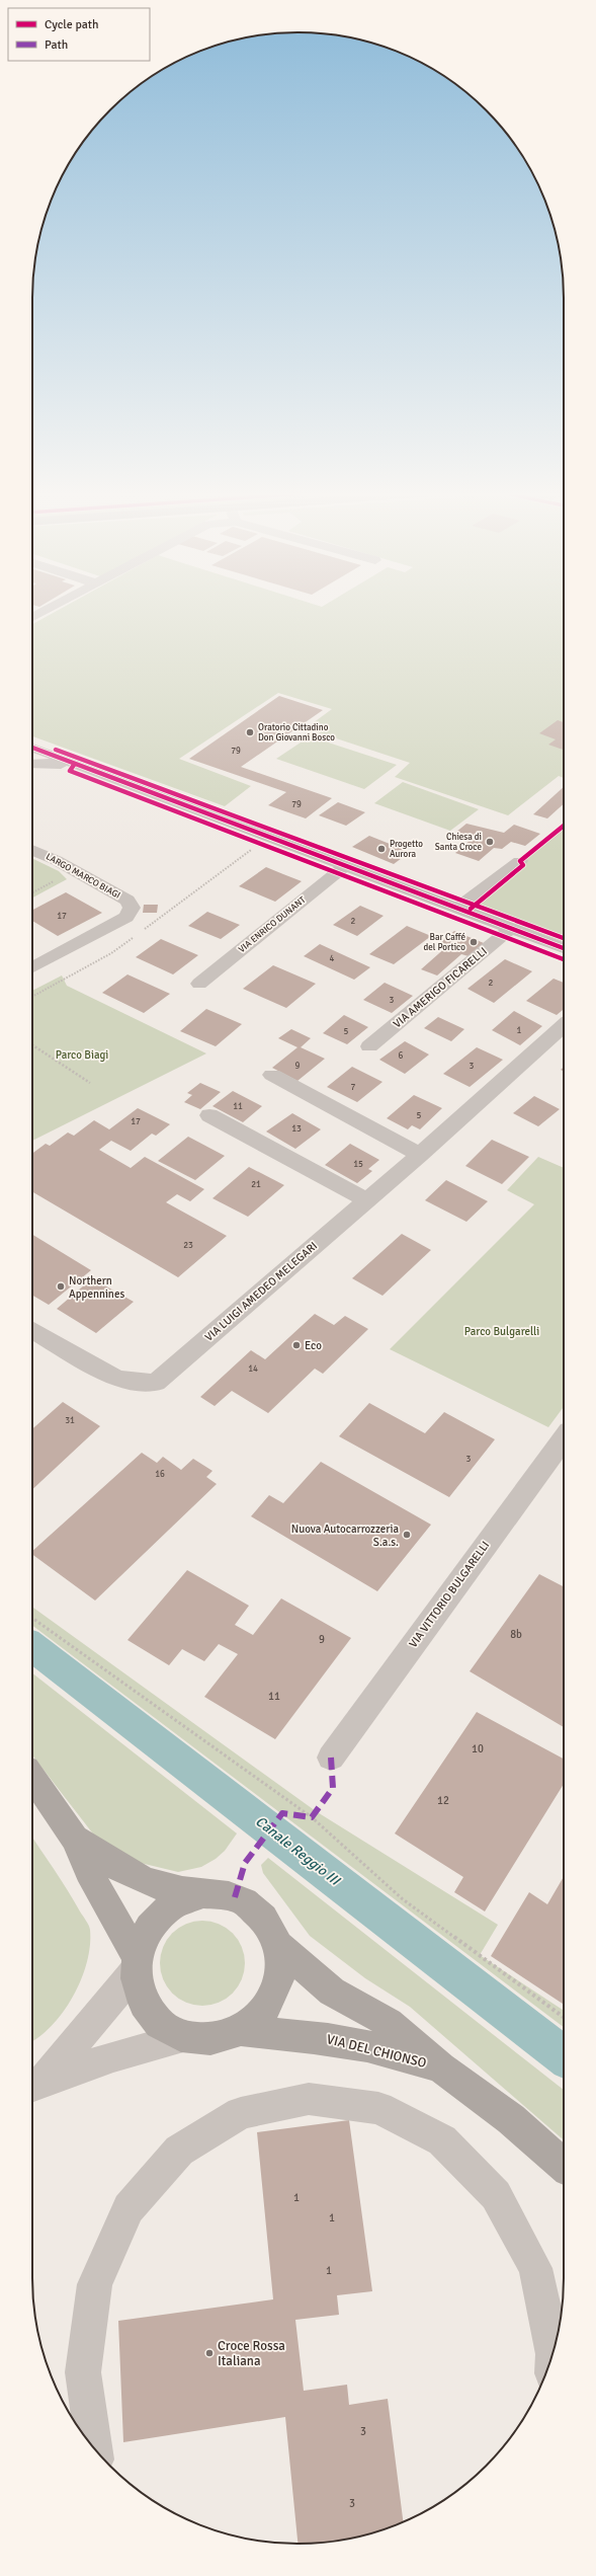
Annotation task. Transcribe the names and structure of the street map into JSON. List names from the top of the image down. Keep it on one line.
{"streets":{"main road":["VIA DEL CHIONSO"],"street":["LARGO MARCO BIAGI","VIA ENRICO DUNANT","VIA AMERIGO FICARELLI","VIA LUIGI AMEDEO MELEGARI","VIA VITTORIO BULGARELLI"]},"water":["Canale Reggio III"],"parks":["Parco Biagi","Parco Bulgarelli"],"places":["Oratorio Cittadino Don Giovanni Bosco","Chiesa di Santa Croce","Progetto Aurora","Bar Caffé del Portico","Northern Appennines","Eco","Nuova Autocarrozzeria S.a.s.","Croce Rossa Italiana"],"house_numbers":["79","79","17","2","4","2","3","1","5","6","9","3","7","11","5","17","13","15","21","23","14","31","3","16","8b","9","11","10","12","1","1","1","3","3"],"legend":["Cycle path","Path"]}
